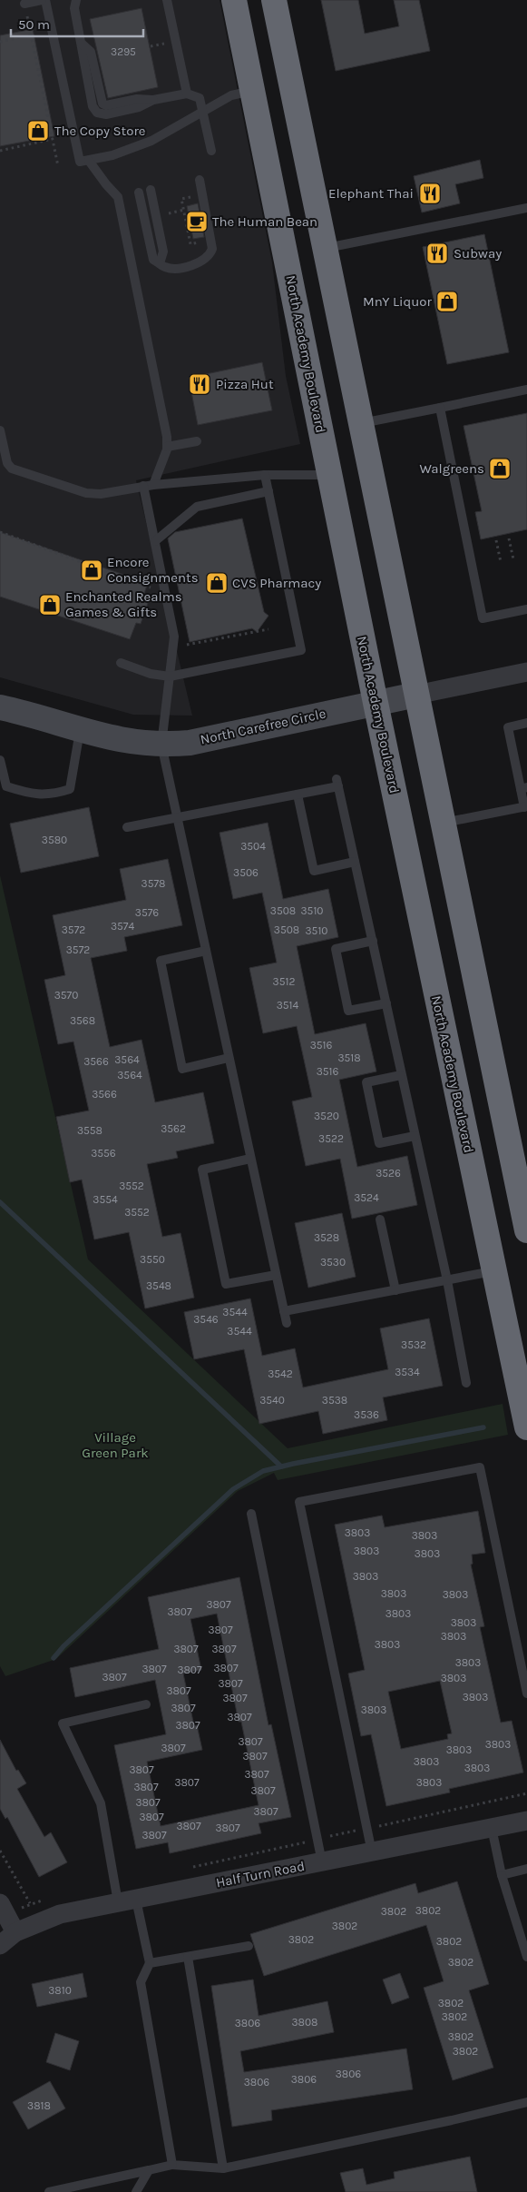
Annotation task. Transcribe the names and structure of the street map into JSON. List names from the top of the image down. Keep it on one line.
{"streets":{"highway":["North Academy Boulevard"],"main road":["North Carefree Circle"],"street":["Half Turn Road"]},"crossings":[["North Academy Boulevard","North Carefree Circle"]],"parks":["Village Green Park"],"places":{"shop":["The Copy Store","MnY Liquor","Walgreens","Encore Consignments","CVS Pharmacy","Enchanted Realms Games & Gifts"],"restaurant":["Elephant Thai","Subway","Pizza Hut"],"cafe":["The Human Bean"]},"house_numbers":["3295","3580","3504","3506","3578","3508","3510","3576","3574","3572","3508","3510","3572","3512","3570","3514","3568","3516","3518","3564","3566","3516","3564","3566","3520","3562","3558","3522","3556","3526","3552","3524","3554","3552","3528","3550","3530","3548","3544","3546","3544","3532","3534","3542","3540","3538","3536","3803","3803","3803","3803","3803","3803","3803","3807","3807","3803","3803","3807","3803","3803","3807","3807","3803","3807","3807","3807","3807","3803","3807","3807","3803","3807","3807","3803","3807","3807","3807","3803","3807","3803","3807","3803","3803","3807","3807","3807","3803","3807","3807","3807","3807","3807","3807","3807","3807","3802","3802","3802","3802","3802","3802","3810","3802","3802","3808","3806","3802","3802","3806","3806","3806","3818"],"scale_bar":"50 m"}
